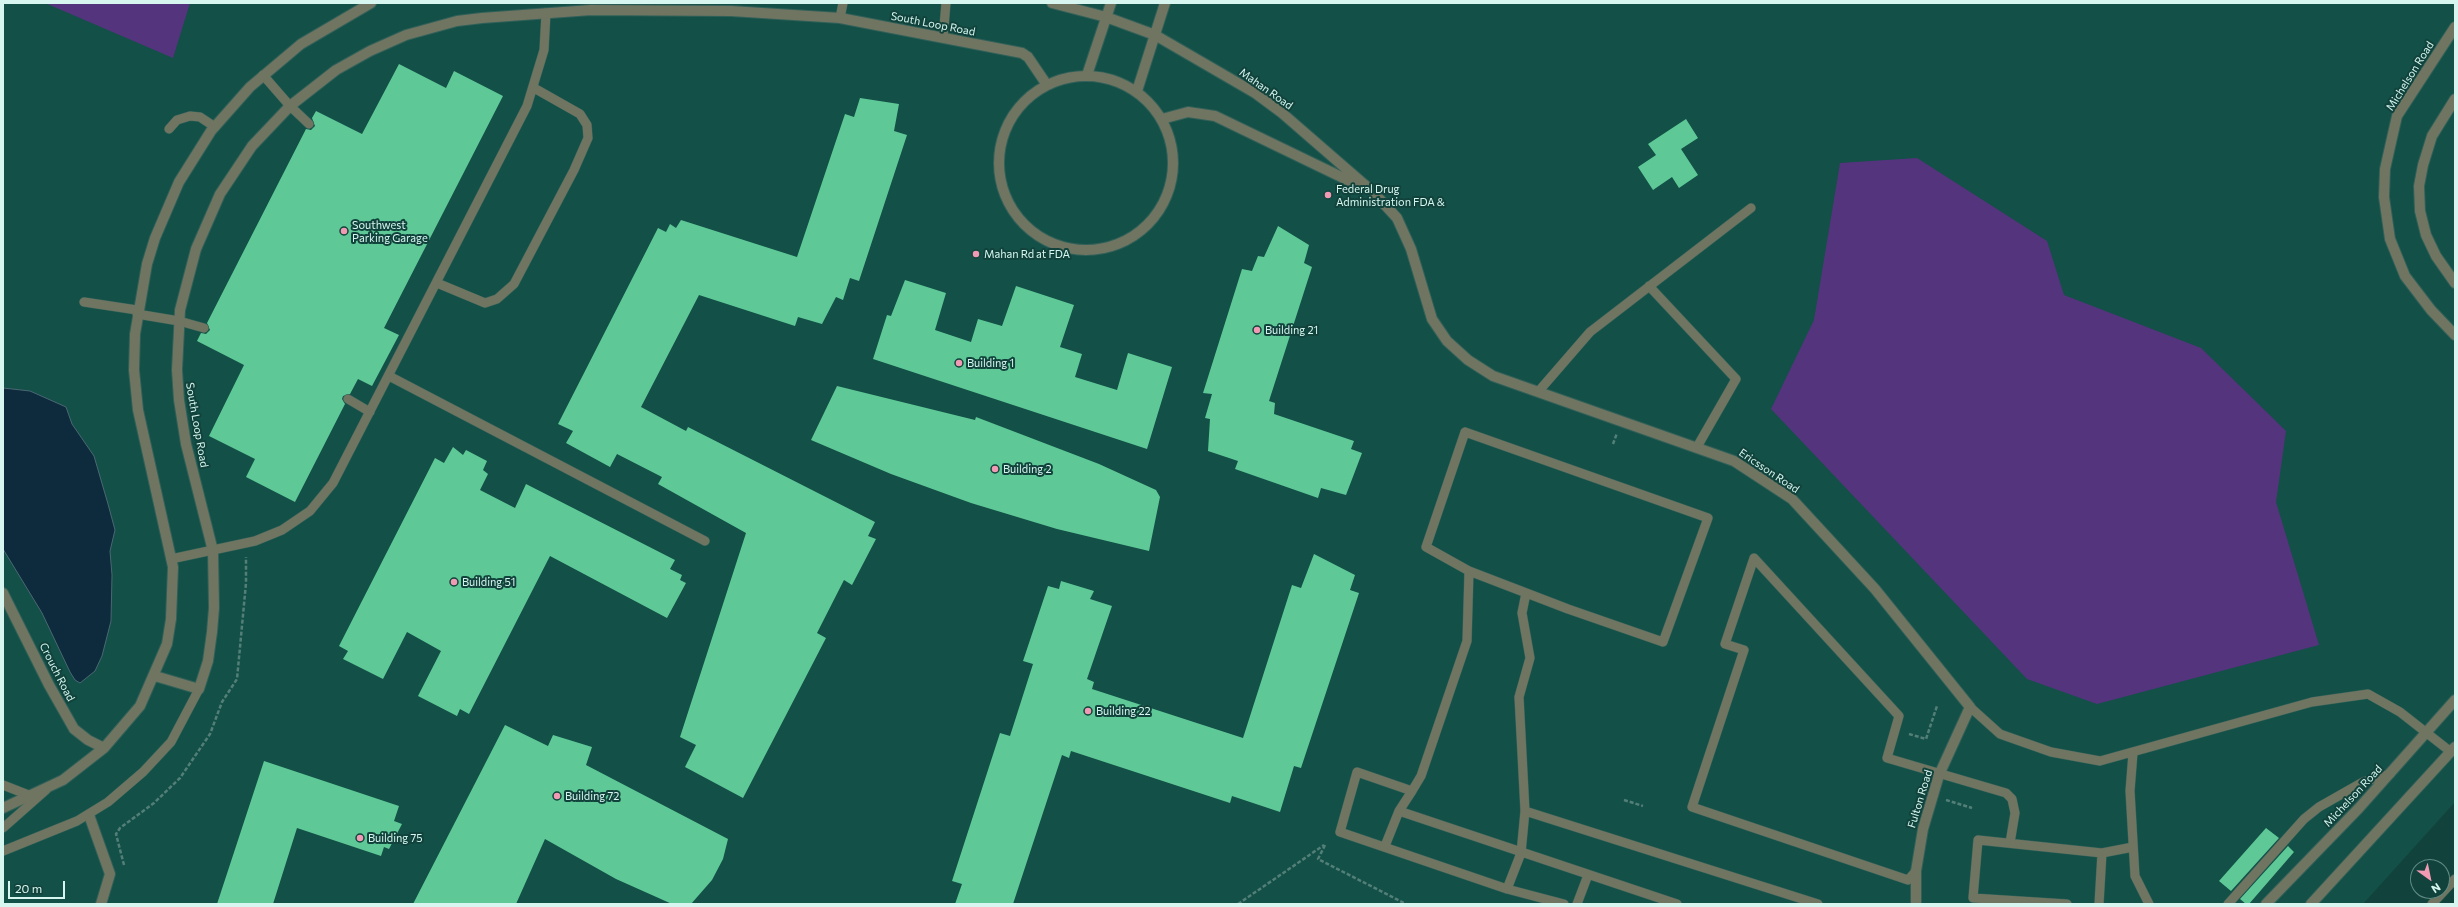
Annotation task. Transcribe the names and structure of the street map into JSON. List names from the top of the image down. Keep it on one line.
{"streets":{"street":["South Loop Road","Michelson Road","Mahan Road","Ericsson Road","Crouch Road","Fulton Road"]},"crossings":[["Mahan Road","Ericsson Road"],["Ericsson Road","Fulton Road"]],"places":["Federal Drug Administration FDA &","Southwest Parking Garage","Mahan Rd at FDA","Building 21","Building 1","Building 2","Building 51","Building 22","Building 72","Building 75"],"scale_bar":"20 m","north":"bottom right"}
